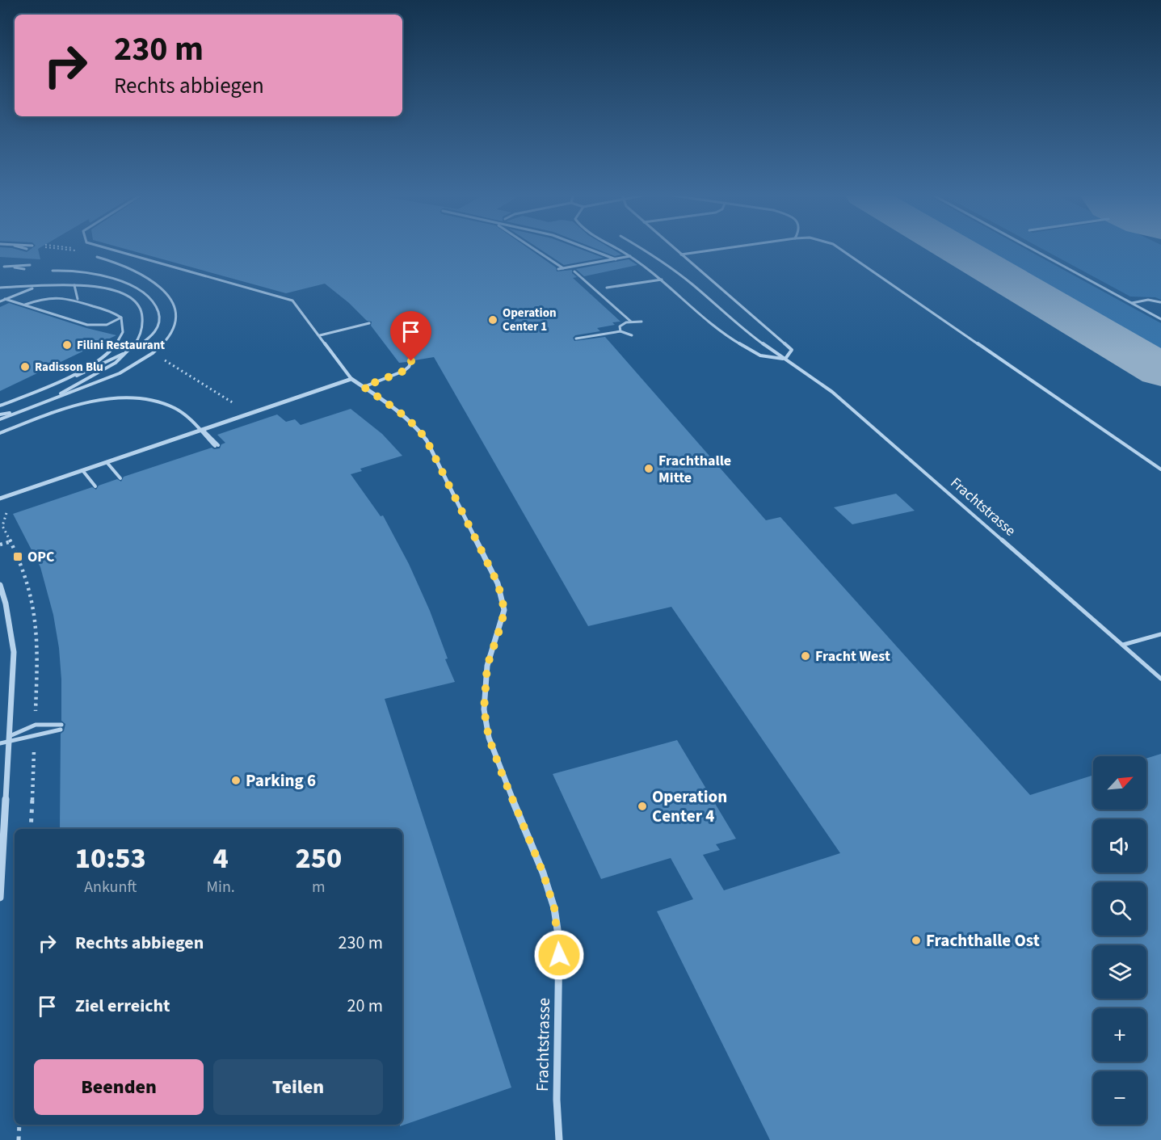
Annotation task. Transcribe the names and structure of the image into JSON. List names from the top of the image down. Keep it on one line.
{"streets":{"street":["Frachtstrasse"]},"places":{"other":["Operation Center 1","Filini Restaurant","Radisson Blu","Frachthalle Mitte","Fracht West","Parking 6","Operation Center 4","Frachthalle Ost"],"transit":["OPC"]},"north":"top right","page":{"turn":["230 m","Rechts abbiegen"],"map_buttons":["+","−"],"eta":["10:53","Ankunft","4","Min.","250","m"],"list":[{"name":"Rechts abbiegen","value":"230 m"},{"name":"Ziel erreicht","value":"20 m"}],"buttons":["Beenden","Teilen"]}}
